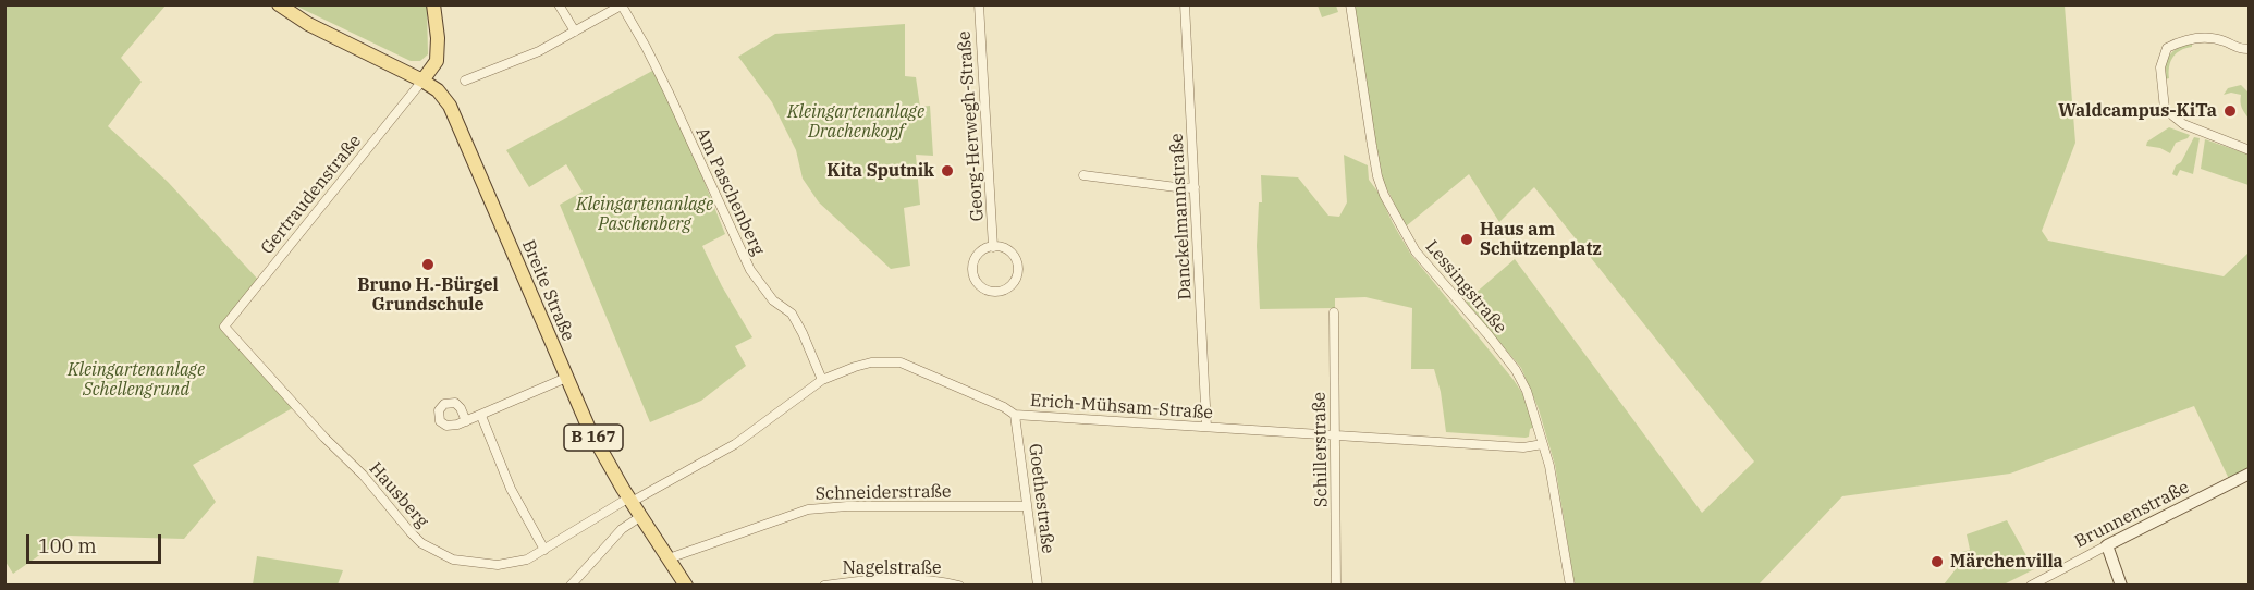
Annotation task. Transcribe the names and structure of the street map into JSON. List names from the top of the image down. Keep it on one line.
{"streets":{"main road":["Breite Straße","B 167","Brunnenstraße"],"street":["Georg-Herwegh-Straße","Am Paschenberg","Gertraudenstraße","Danckelmannstraße","Lessingstraße","Erich-Mühsam-Straße","Schillerstraße","Schneiderstraße","Hausberg","Goethestraße","Nagelstraße"]},"crossings":[["Am Paschenberg","Erich-Mühsam-Straße"],["Gertraudenstraße","Breite Straße"],["Gertraudenstraße","B 167"],["Gertraudenstraße","Hausberg"],["Danckelmannstraße","Erich-Mühsam-Straße"],["Lessingstraße","Erich-Mühsam-Straße"],["Breite Straße","Erich-Mühsam-Straße"],["Breite Straße","B 167"],["Breite Straße","Schneiderstraße"],["Breite Straße","Hausberg"],["Erich-Mühsam-Straße","Schillerstraße"],["Erich-Mühsam-Straße","Hausberg"],["Erich-Mühsam-Straße","Goethestraße"],["Schneiderstraße","Goethestraße"]],"parks":["Kleingartenanlage Drachenkopf","Kleingartenanlage Paschenberg","Kleingartenanlage Schellengrund"],"places":["Waldcampus-KiTa","Kita Sputnik","Haus am Schützenplatz","Bruno H.-Bürgel Grundschule","Märchenvilla"],"scale_bar":"100 m"}
